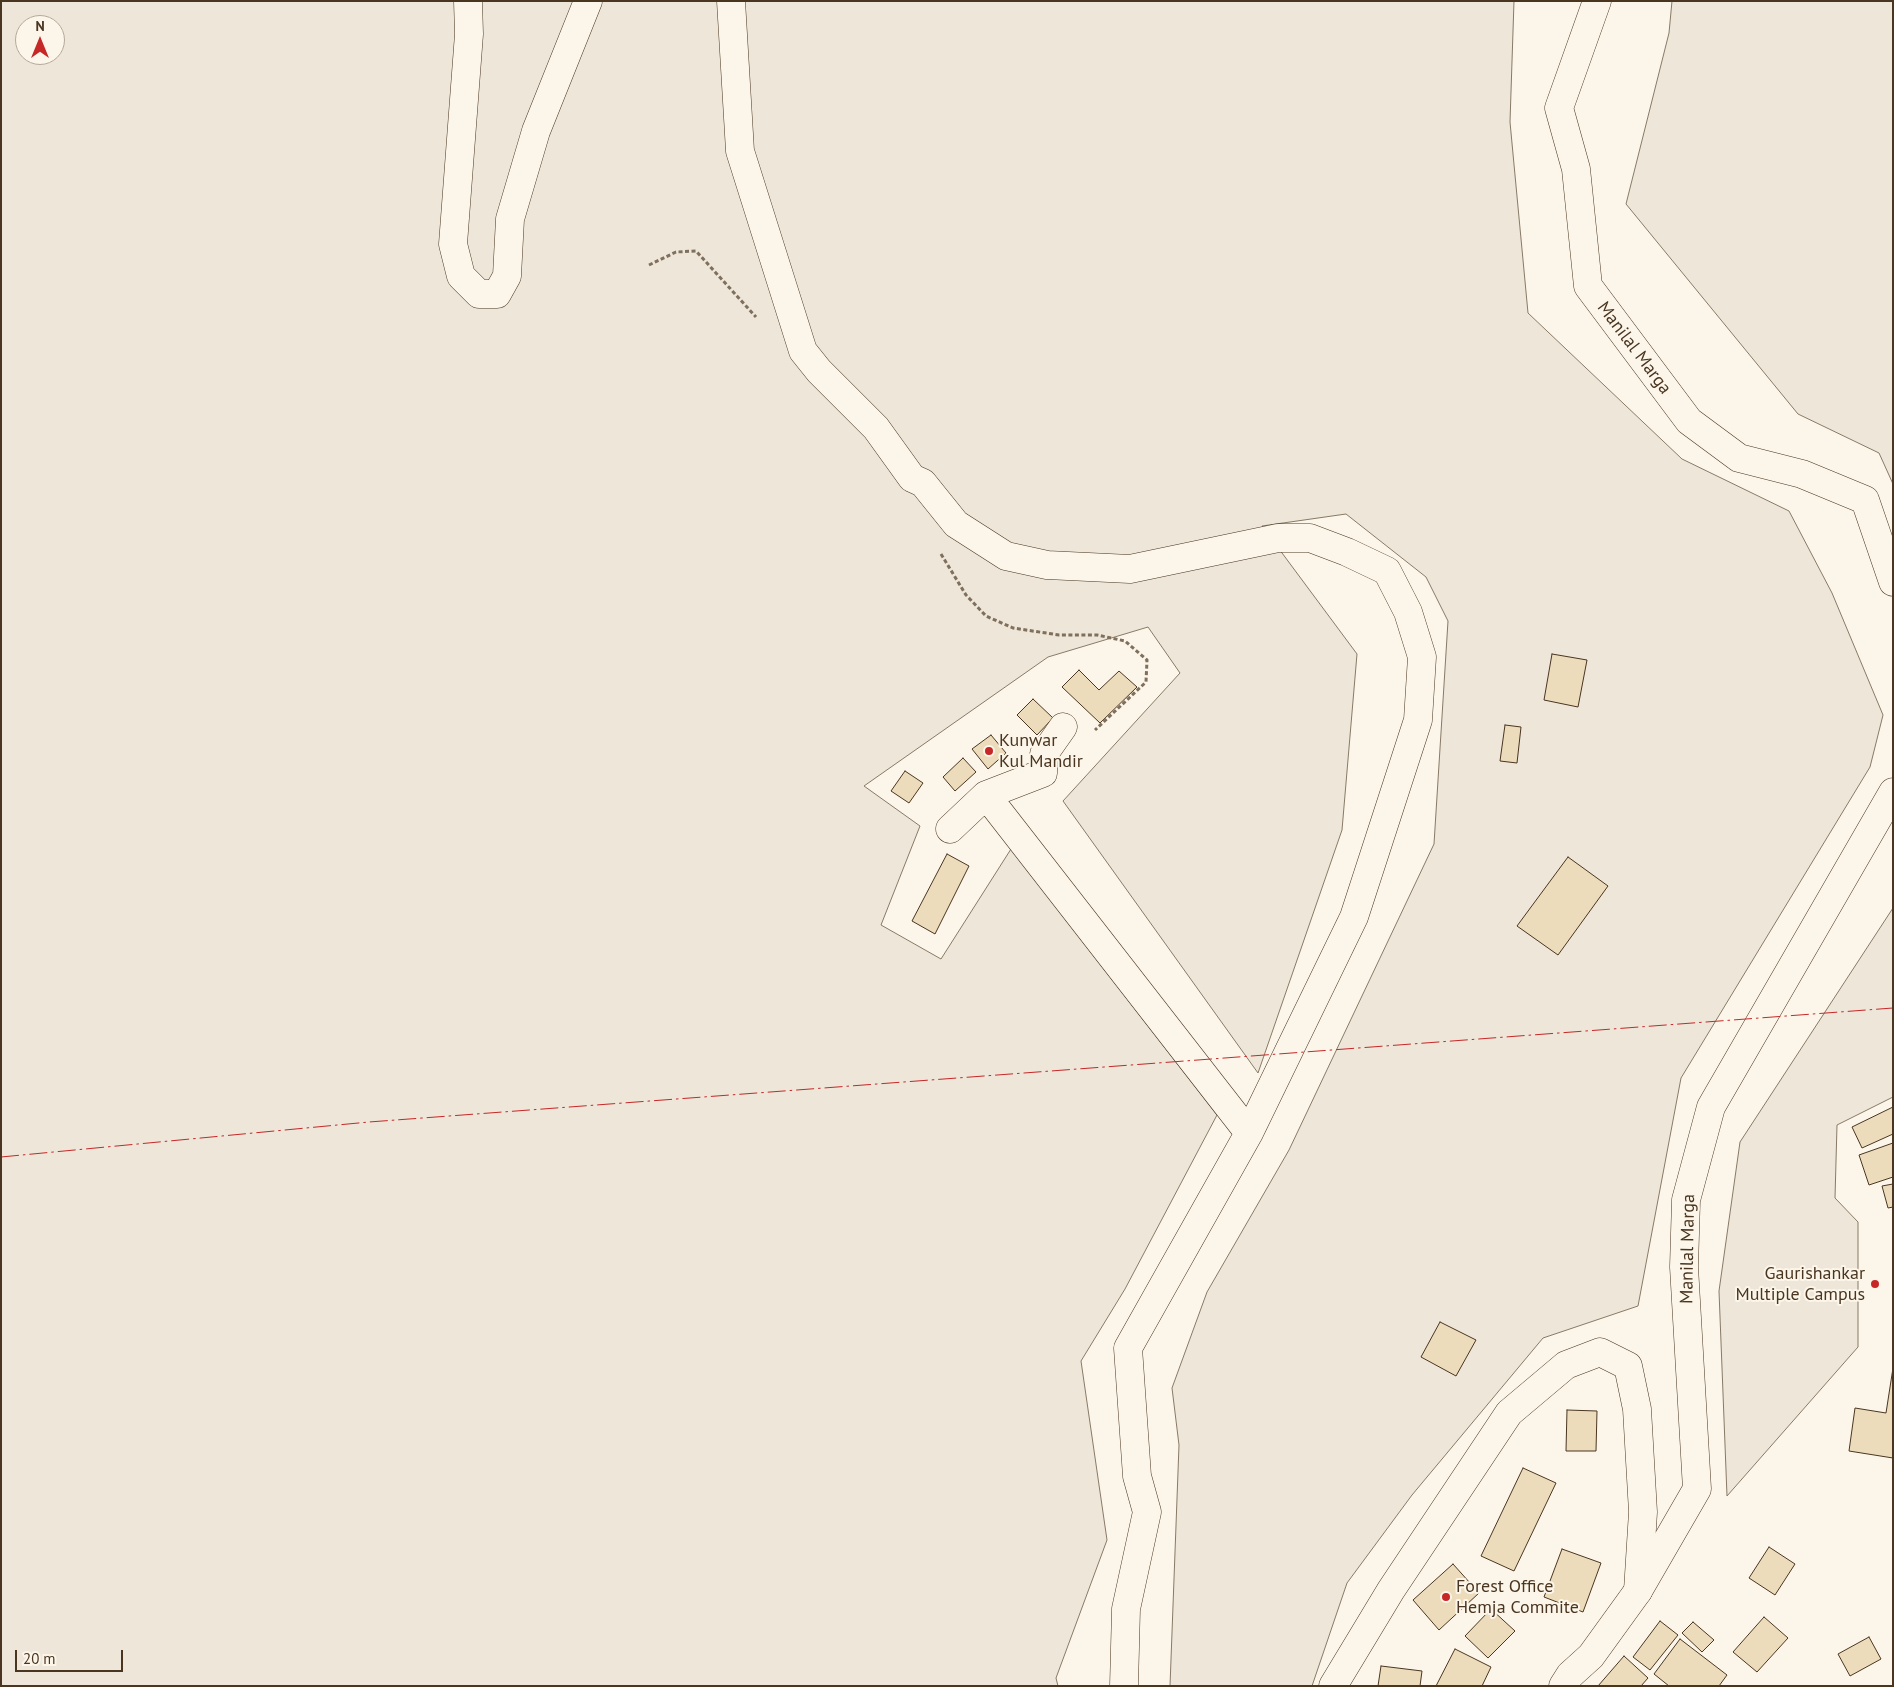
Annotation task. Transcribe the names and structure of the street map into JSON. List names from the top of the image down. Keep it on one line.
{"streets":{"street":["Manilal Marga"]},"places":["Kunwar Kul Mandir","Gaurishankar Multiple Campus","Forest Office Hemja Commite"],"scale_bar":"20 m","north":"top"}
